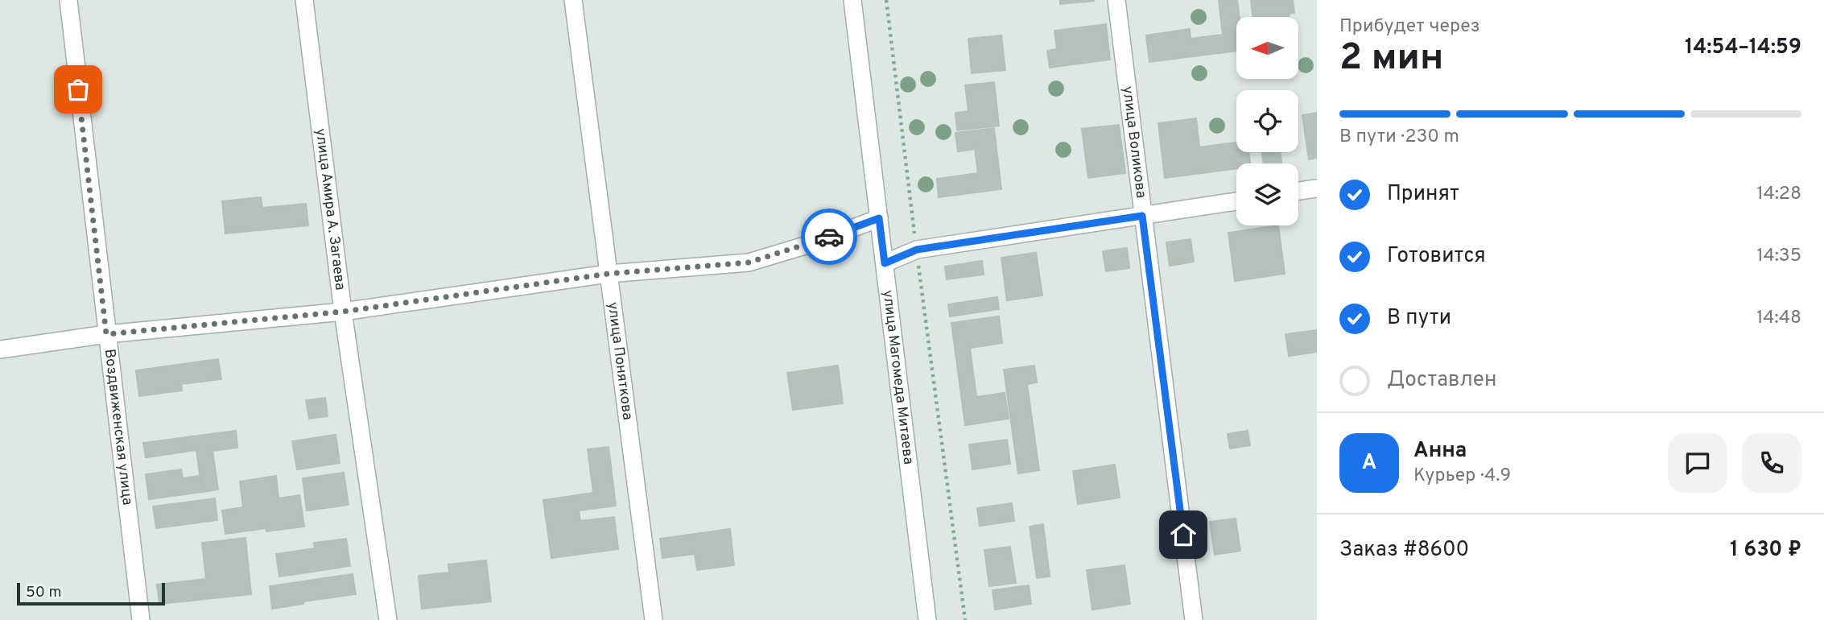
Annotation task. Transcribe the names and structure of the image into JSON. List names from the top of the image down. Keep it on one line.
{"streets":{"street":["улица Воликова","улица Амира А. Загаева","улица Поняткова","улица Магомеда Митаева","Воздвиженская улица"]},"scale_bar":"50 m","north":"left","page":{"heading":["2 мин","Прибудет через","14:54–14:59"],"panel":["Анна","Курьер · 4.9","Заказ #8600","1 630 ₽"],"bar":"В пути · 230 m","list":[["Принят","14:28"],["Готовится","14:35"],["В пути","14:48"],"Доставлен"],"round":"А","scale":"50 m"}}
